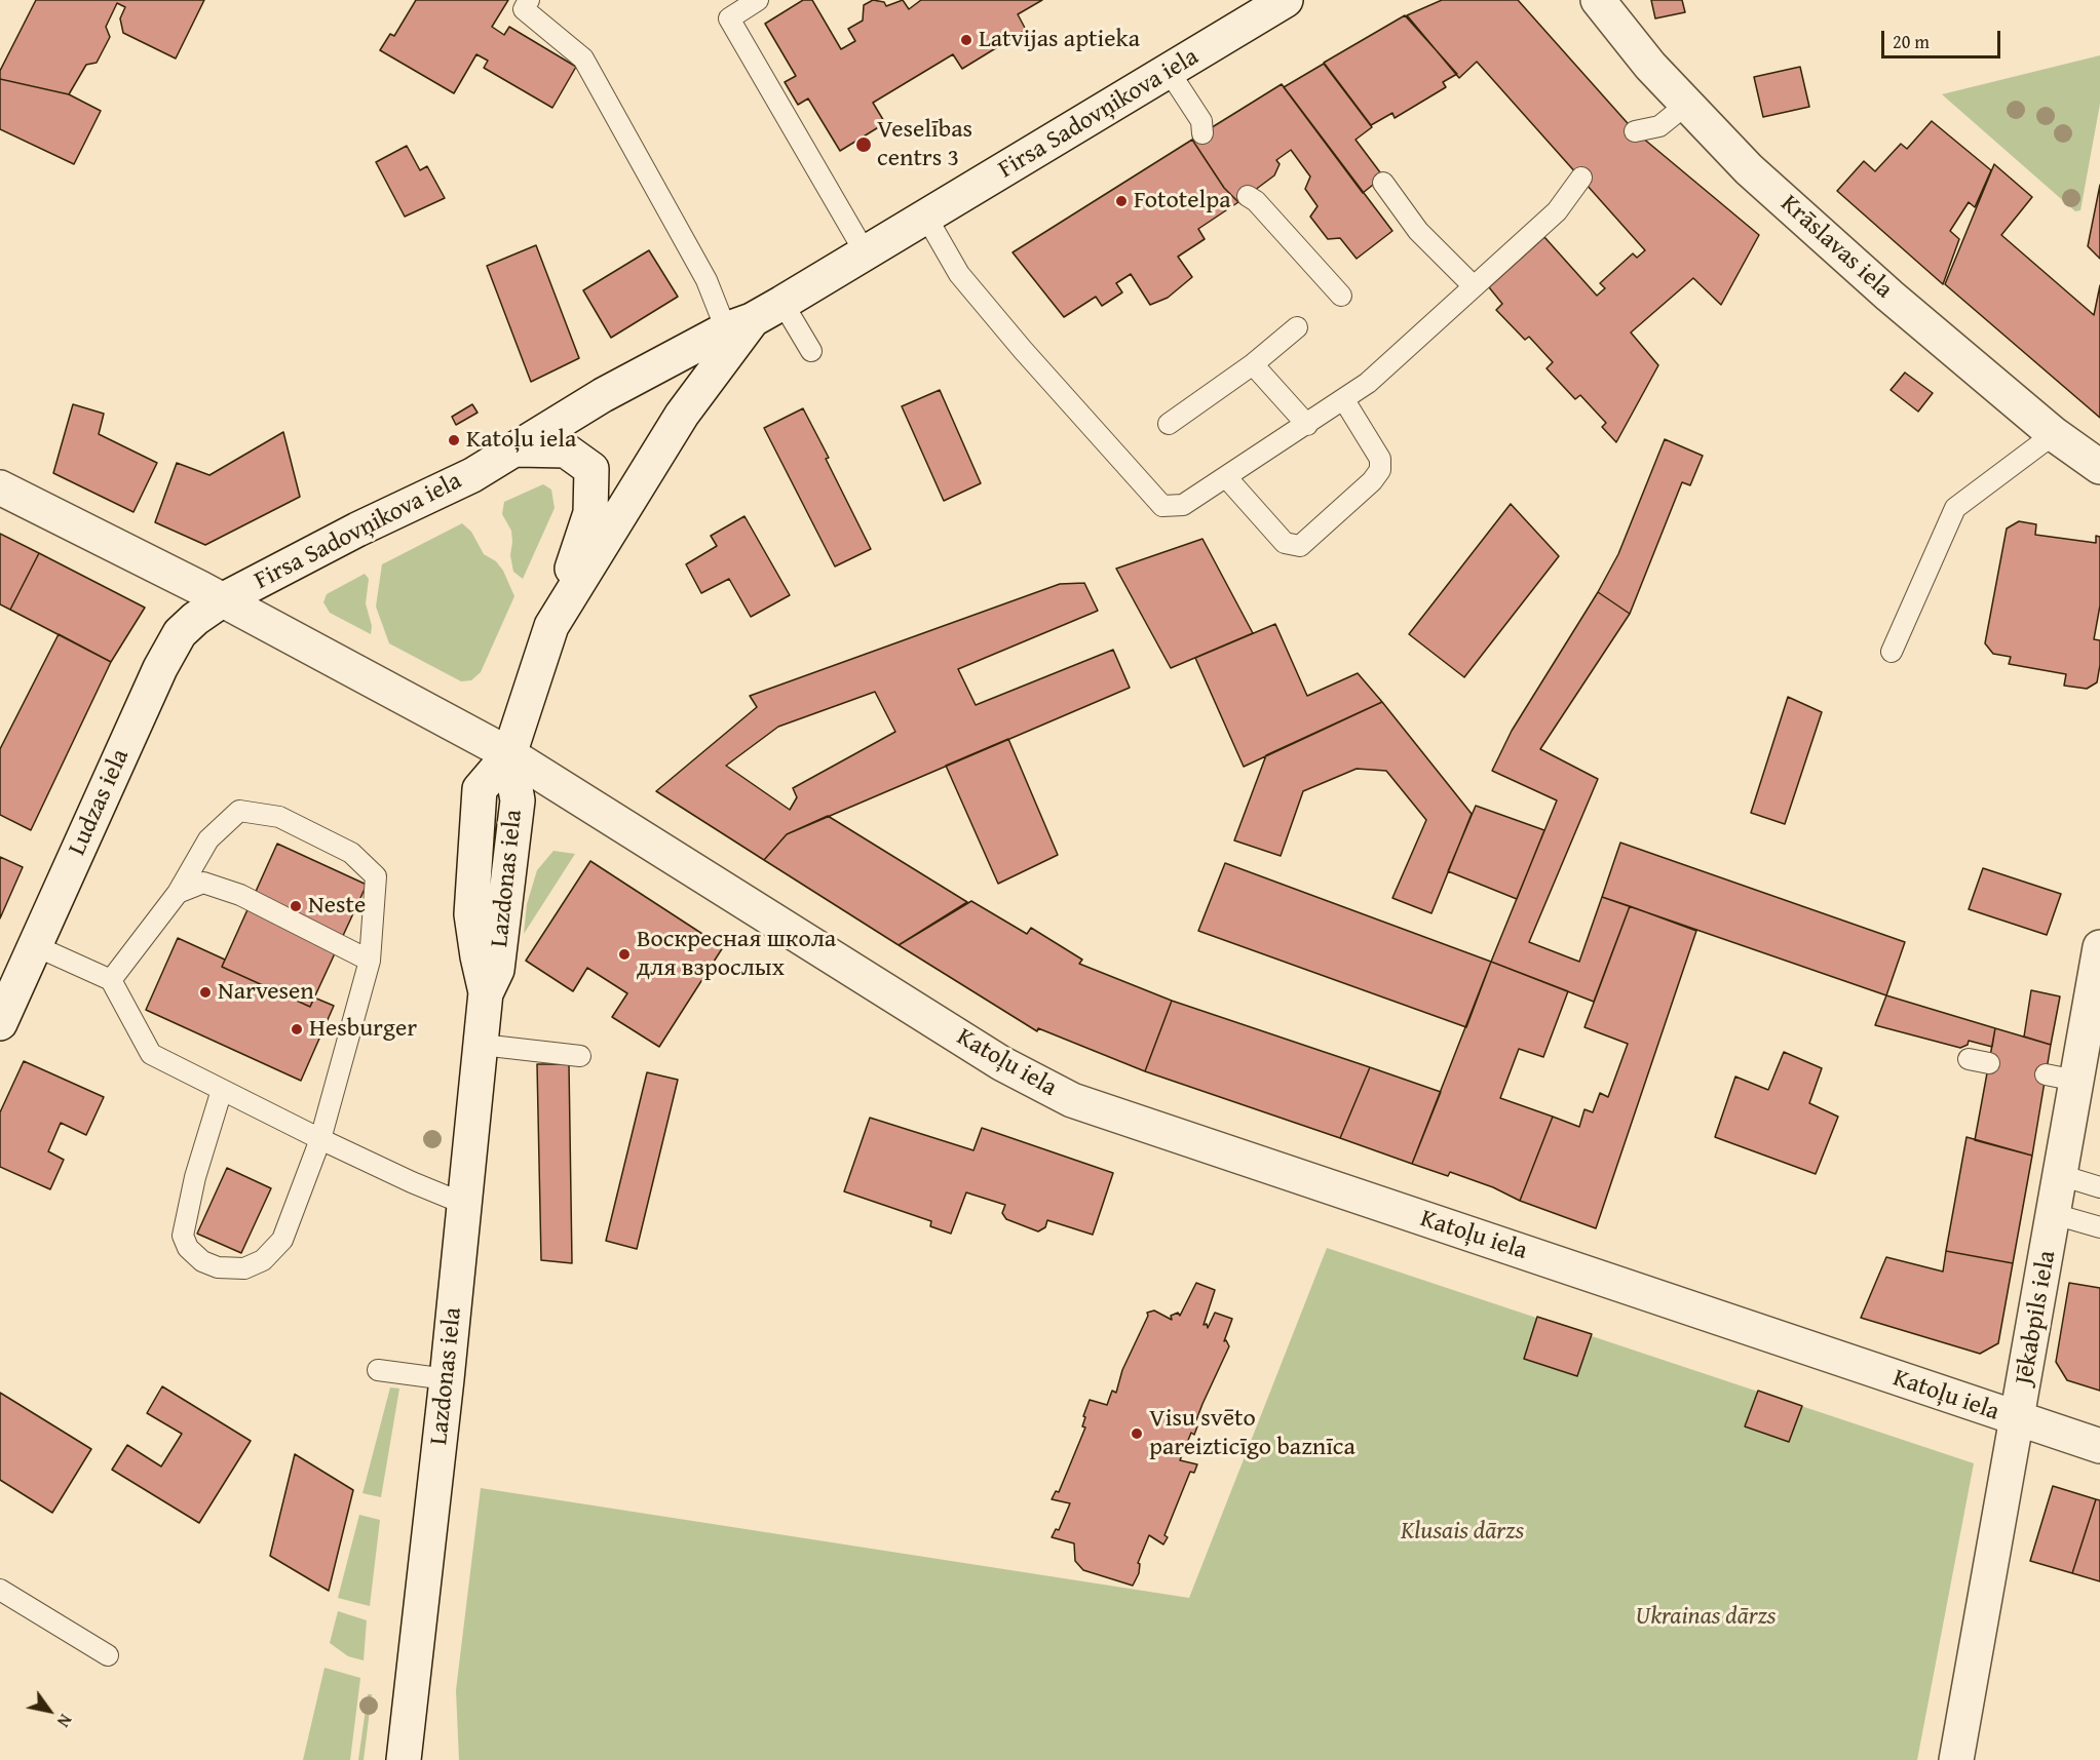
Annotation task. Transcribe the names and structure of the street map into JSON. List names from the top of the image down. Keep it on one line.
{"streets":{"street":["Firsa Sadovņikova iela","Krāslavas iela","Ludzas iela","Lazdonas iela","Katoļu iela","Jēkabpils iela"]},"crossings":[["Firsa Sadovņikova iela","Ludzas iela"],["Firsa Sadovņikova iela","Lazdonas iela"],["Firsa Sadovņikova iela","Katoļu iela"],["Ludzas iela","Katoļu iela"],["Lazdonas iela","Katoļu iela"],["Katoļu iela","Jēkabpils iela"]],"parks":["Klusais dārzs","Ukrainas dārzs"],"places":["Latvijas aptieka","Veselības centrs 3","Fototelpa","Katoļu iela","Neste","Воскресная школа для взрослых","Narvesen","Hesburger","Visu svēto pareizticīgo baznīca"],"scale_bar":"20 m","north":"bottom right"}
